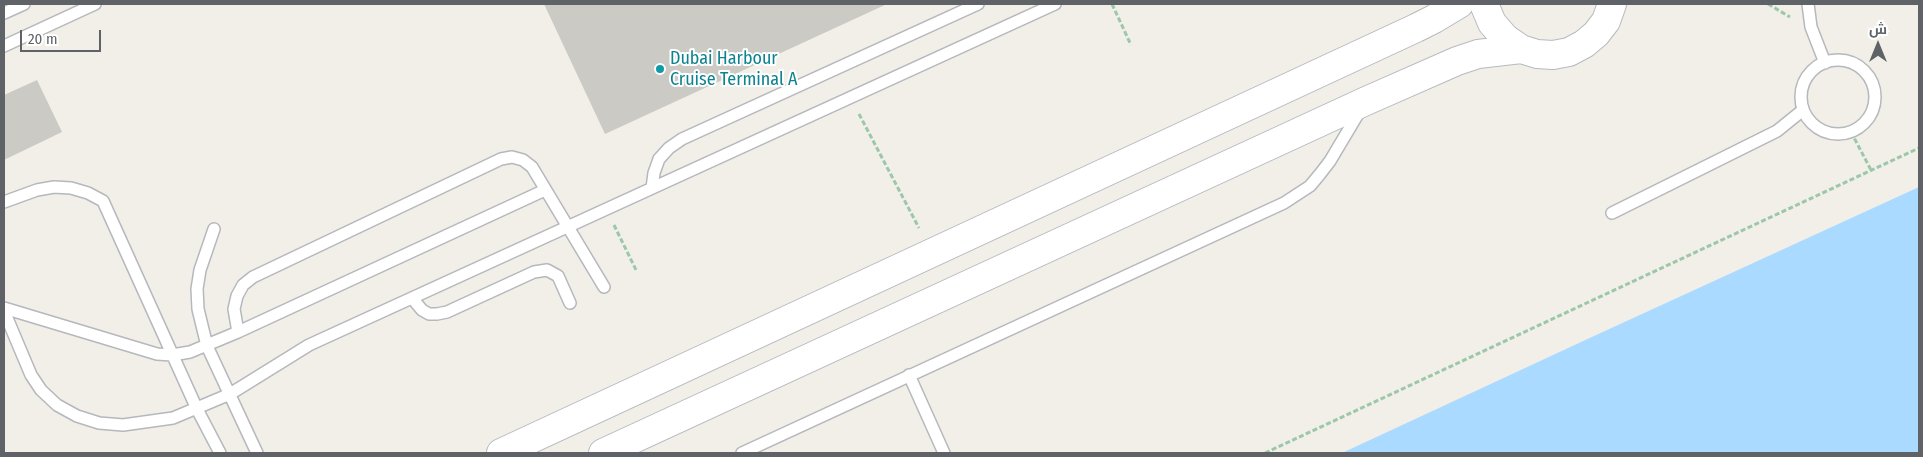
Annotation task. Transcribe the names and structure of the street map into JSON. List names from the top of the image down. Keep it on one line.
{"places":["Dubai Harbour Cruise Terminal A"],"scale_bar":"20 m","north":"top"}
